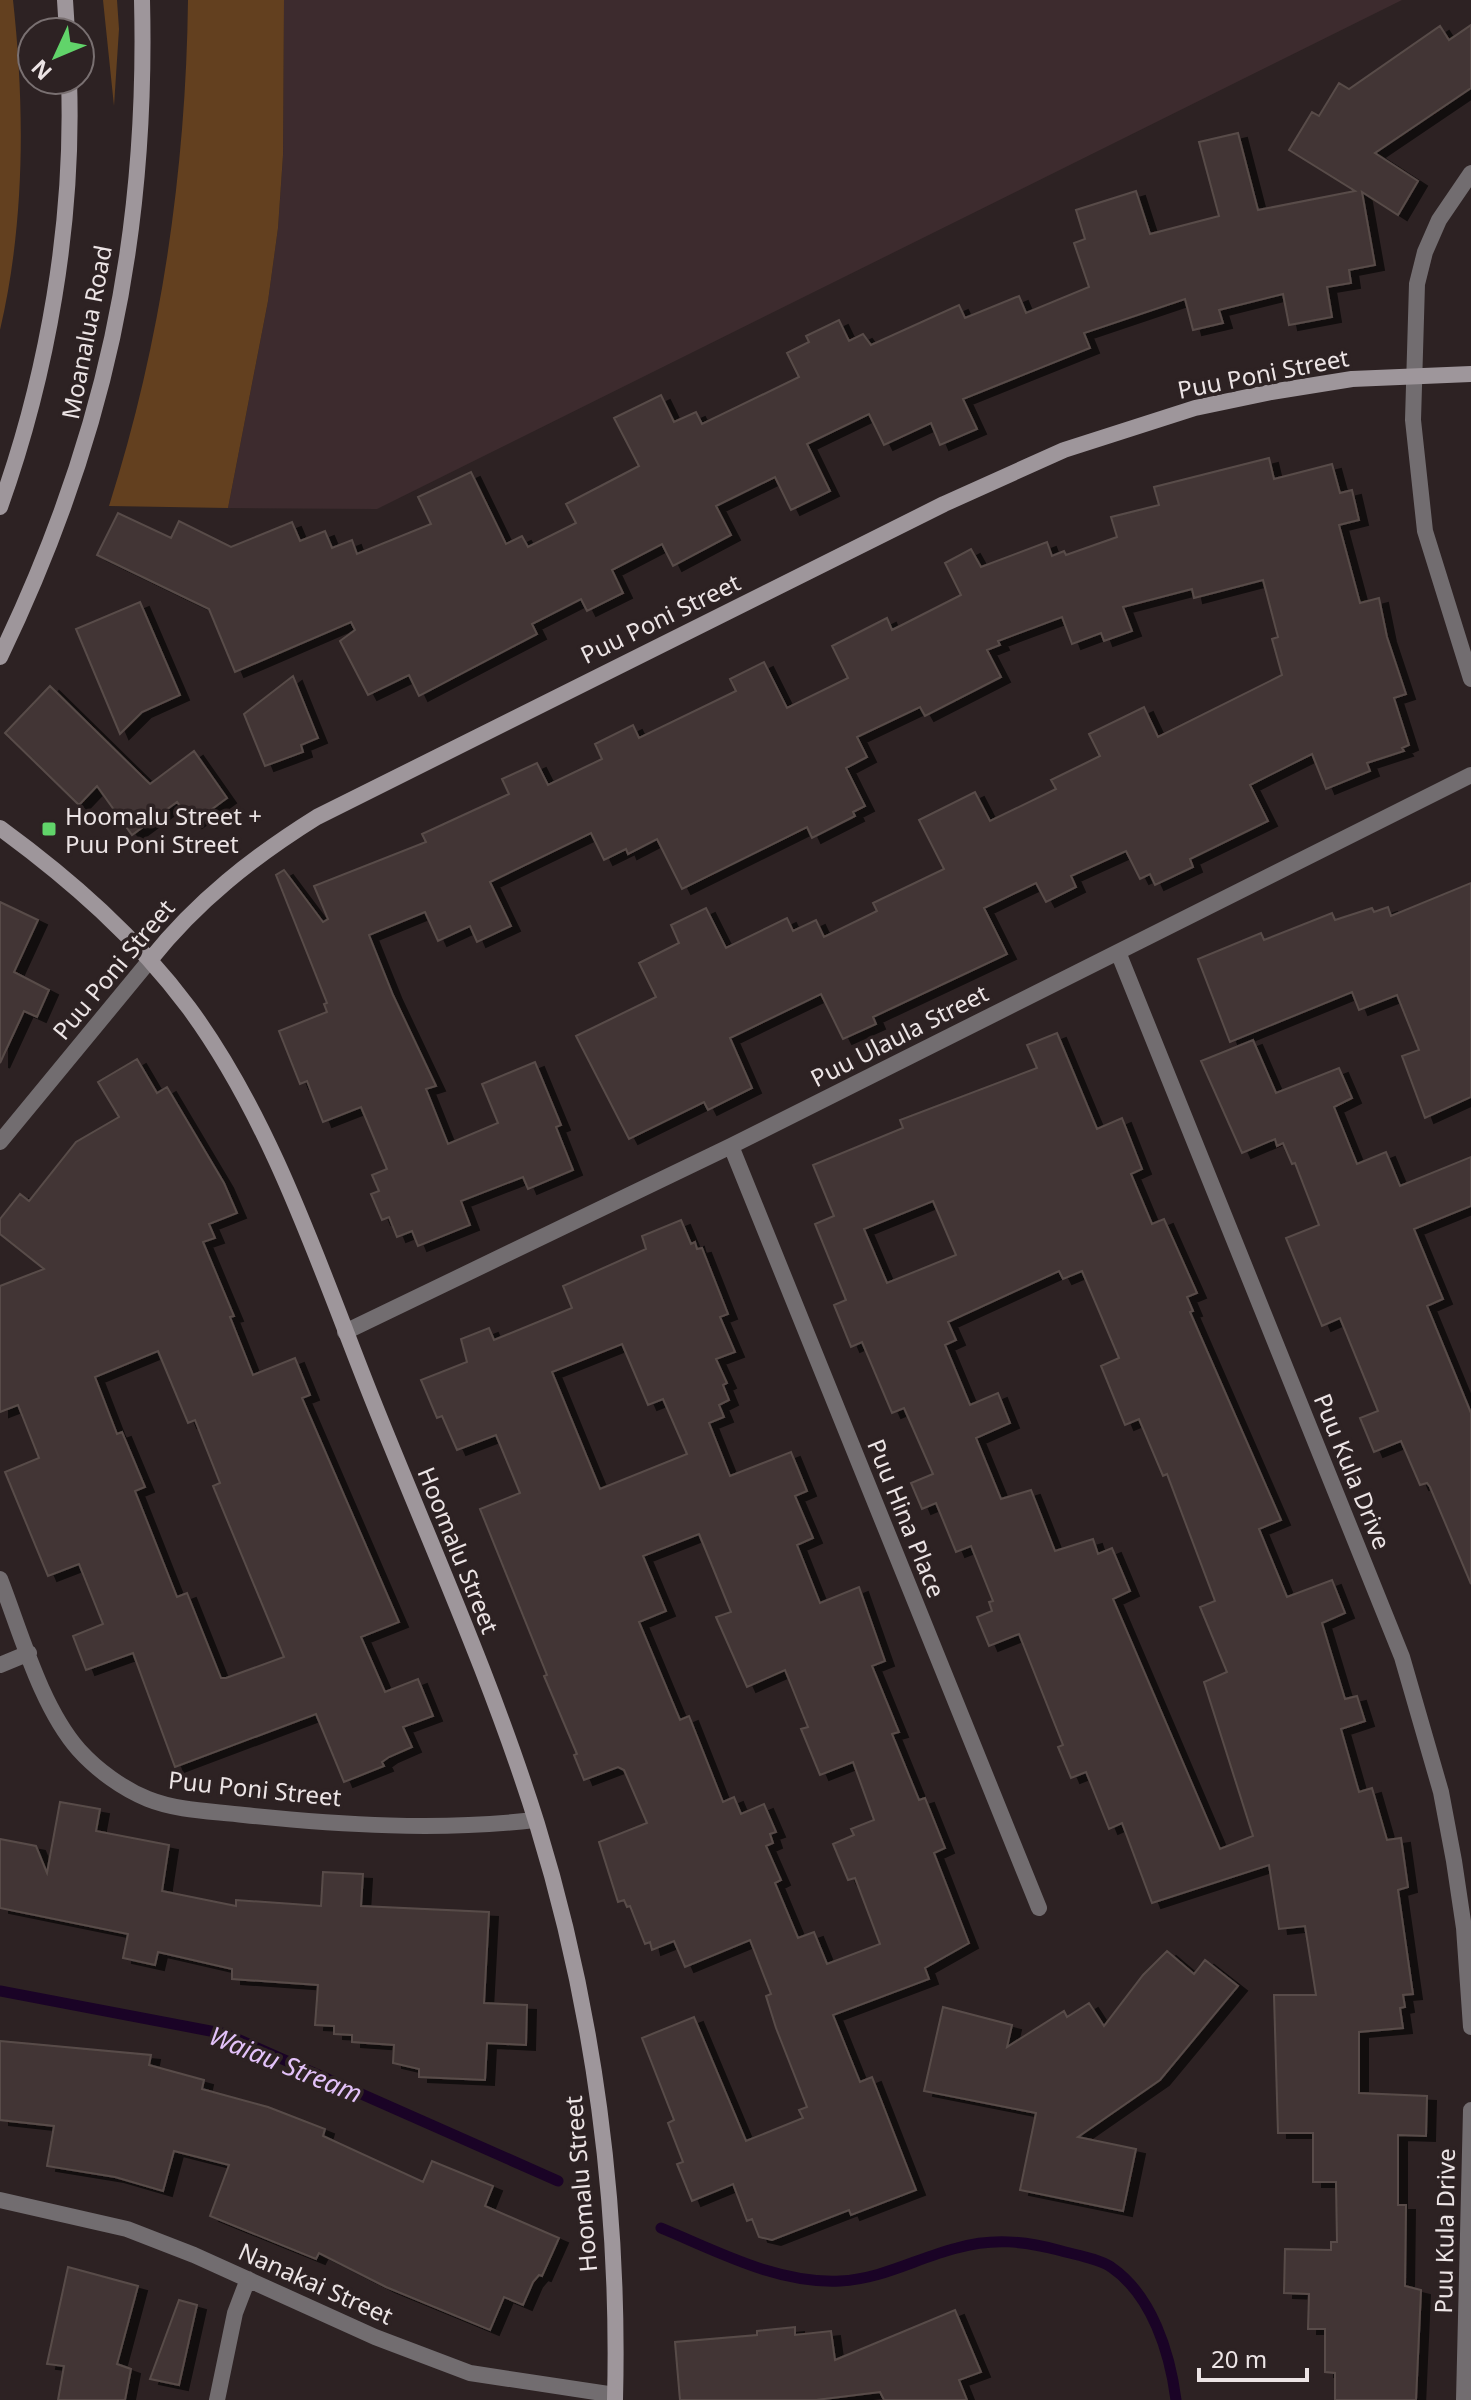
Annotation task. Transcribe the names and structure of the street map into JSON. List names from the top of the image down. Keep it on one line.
{"streets":{"street":["Moanalua Road","Puu Poni Street","Puu Ulaula Street","Puu Kula Drive","Puu Hina Place","Hoomalu Street","Nanakai Street"]},"crossings":[["Puu Poni Street","Hoomalu Street"],["Puu Ulaula Street","Puu Kula Drive"],["Puu Ulaula Street","Puu Hina Place"],["Puu Ulaula Street","Hoomalu Street"],["Hoomalu Street","Nanakai Street"]],"water":["Waiau Stream"],"places":{"transit":["Hoomalu Street + Puu Poni Street"]},"scale_bar":"20 m","north":"bottom left"}
